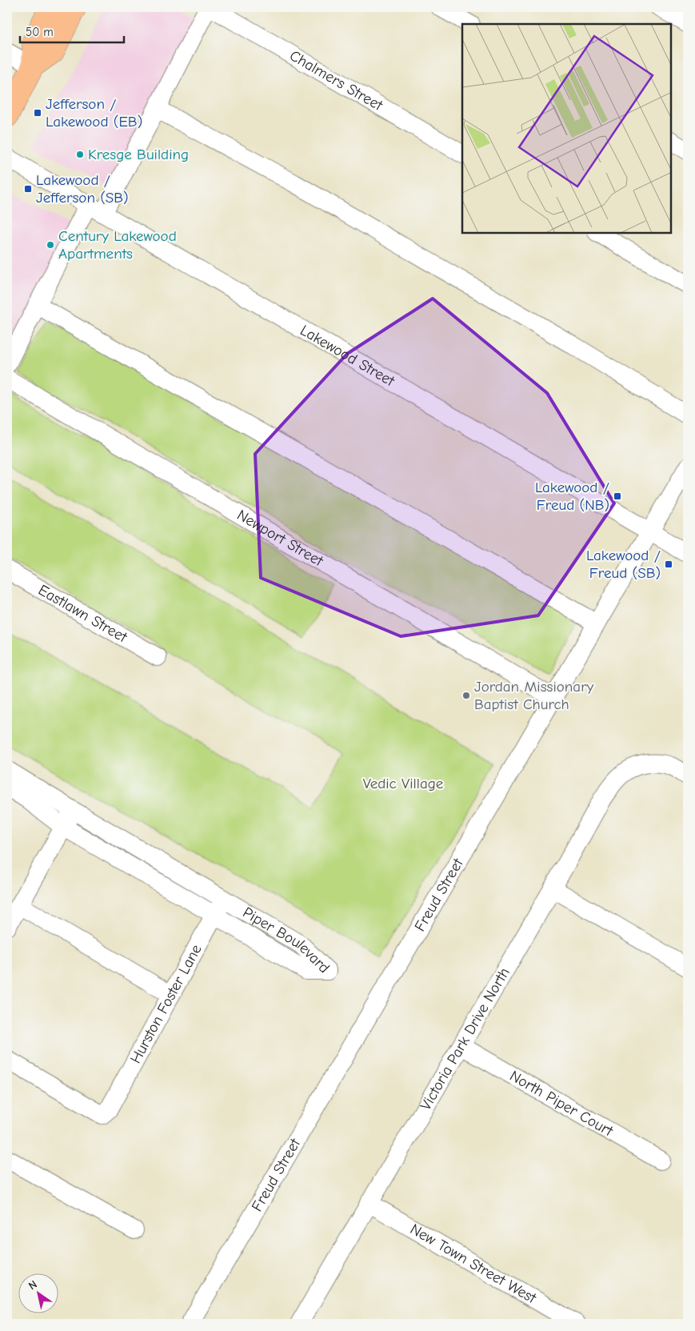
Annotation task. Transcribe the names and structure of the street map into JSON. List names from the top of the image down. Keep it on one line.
{"streets":{"street":["Chalmers Street","Lakewood Street","Newport Street","Eastlawn Street","Freud Street","Piper Boulevard","Hurston Foster Lane","Victoria Park Drive North","North Piper Court","New Town Street West"]},"crossings":[["Lakewood Street","Freud Street"],["Newport Street","Freud Street"],["Piper Boulevard","Hurston Foster Lane"],["Victoria Park Drive North","North Piper Court"],["Victoria Park Drive North","New Town Street West"]],"parks":["Vedic Village"],"places":{"transit":["Jefferson / Lakewood (EB)","Lakewood / Jefferson (SB)","Lakewood / Freud (NB)","Lakewood / Freud (SB)"],"other":["Kresge Building","Century Lakewood Apartments","Jordan Missionary Baptist Church"]},"scale_bar":"50 m","north":"top left"}
